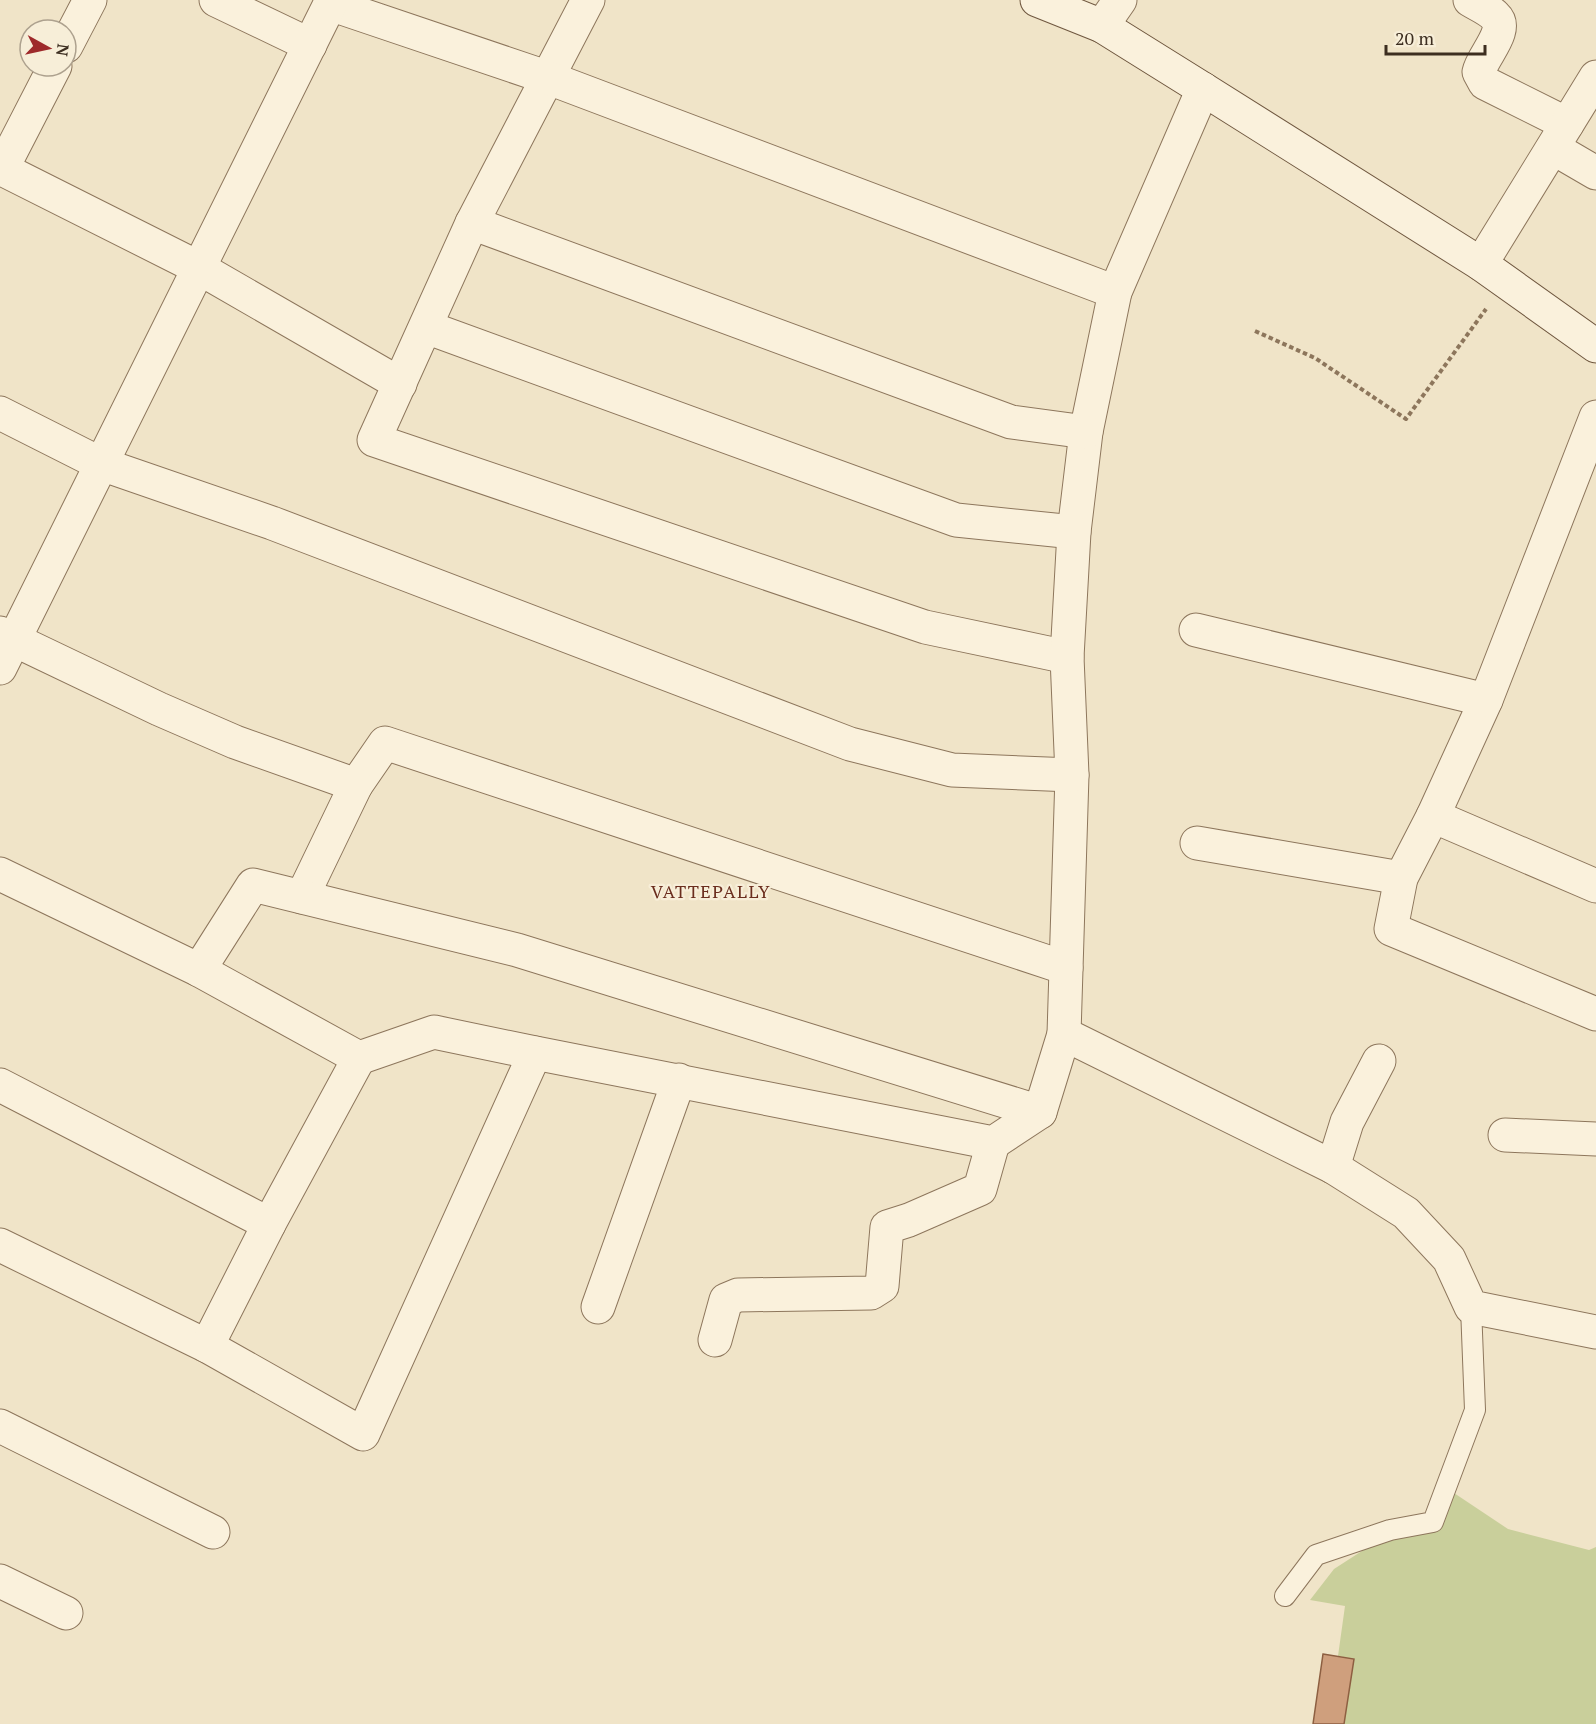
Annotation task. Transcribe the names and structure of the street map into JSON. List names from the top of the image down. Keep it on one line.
{"districts":["VATTEPALLY"],"scale_bar":"20 m","north":"right"}
